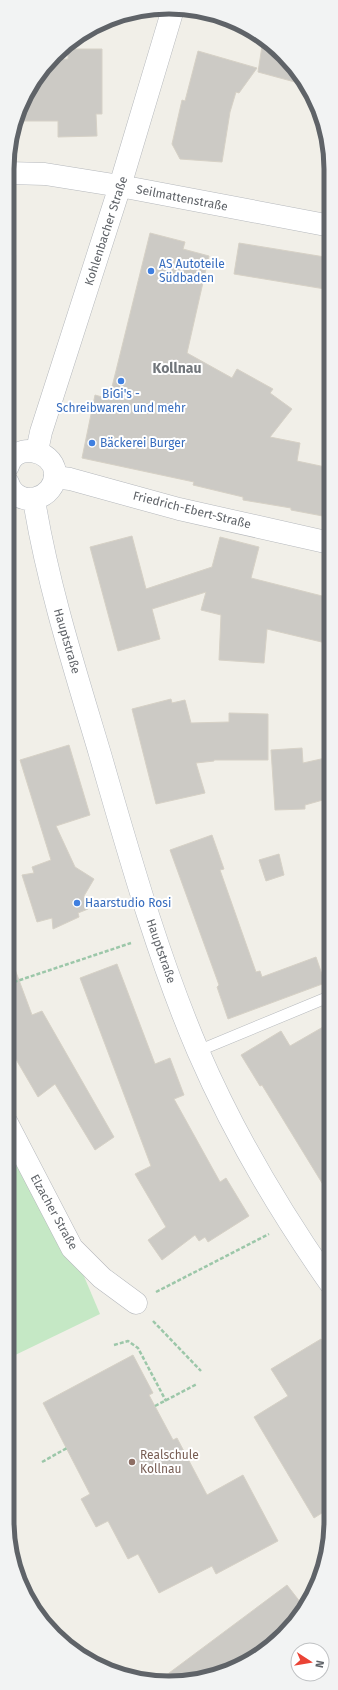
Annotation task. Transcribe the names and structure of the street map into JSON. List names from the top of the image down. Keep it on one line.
{"streets":{"street":["Seilmattenstraße","Kohlenbacher Straße","Friedrich-Ebert-Straße","Hauptstraße","Elzacher Straße"]},"crossings":[["Seilmattenstraße","Kohlenbacher Straße"]],"districts":["Kollnau"],"places":["AS Autoteile Südbaden","BiGi's - Schreibwaren und mehr","Bäckerei Burger","Haarstudio Rosi","Realschule Kollnau"],"north":"right"}
